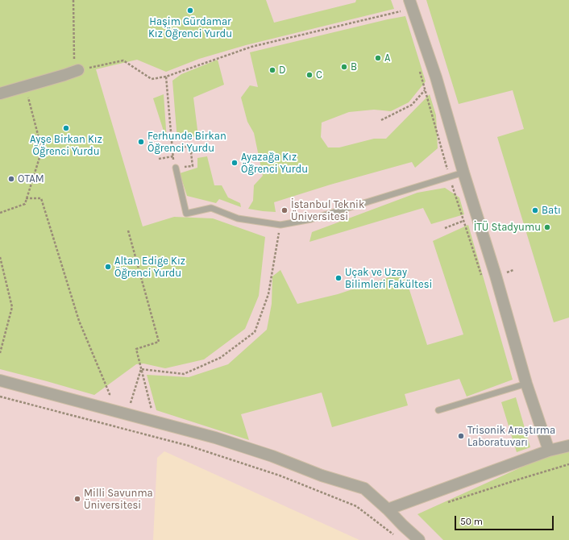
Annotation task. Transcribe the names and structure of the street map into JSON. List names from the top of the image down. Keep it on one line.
{"places":["Haşim Gürdamar Kız Öğrenci Yurdu","A","B","D","C","Ayşe Birkan Kız Öğrenci Yurdu","Ferhunde Birkan Öğrenci Yurdu","Ayazağa Kız Öğrenci Yurdu","OTAM","İstanbul Teknik Üniversitesi","Batı","İTÜ Stadyumu","Altan Edige Kız Öğrenci Yurdu","Uçak ve Uzay Bilimleri Fakültesi","Trisonik Araştırma Laboratuvarı","Milli Savunma Üniversitesi"],"scale_bar":"50 m"}
